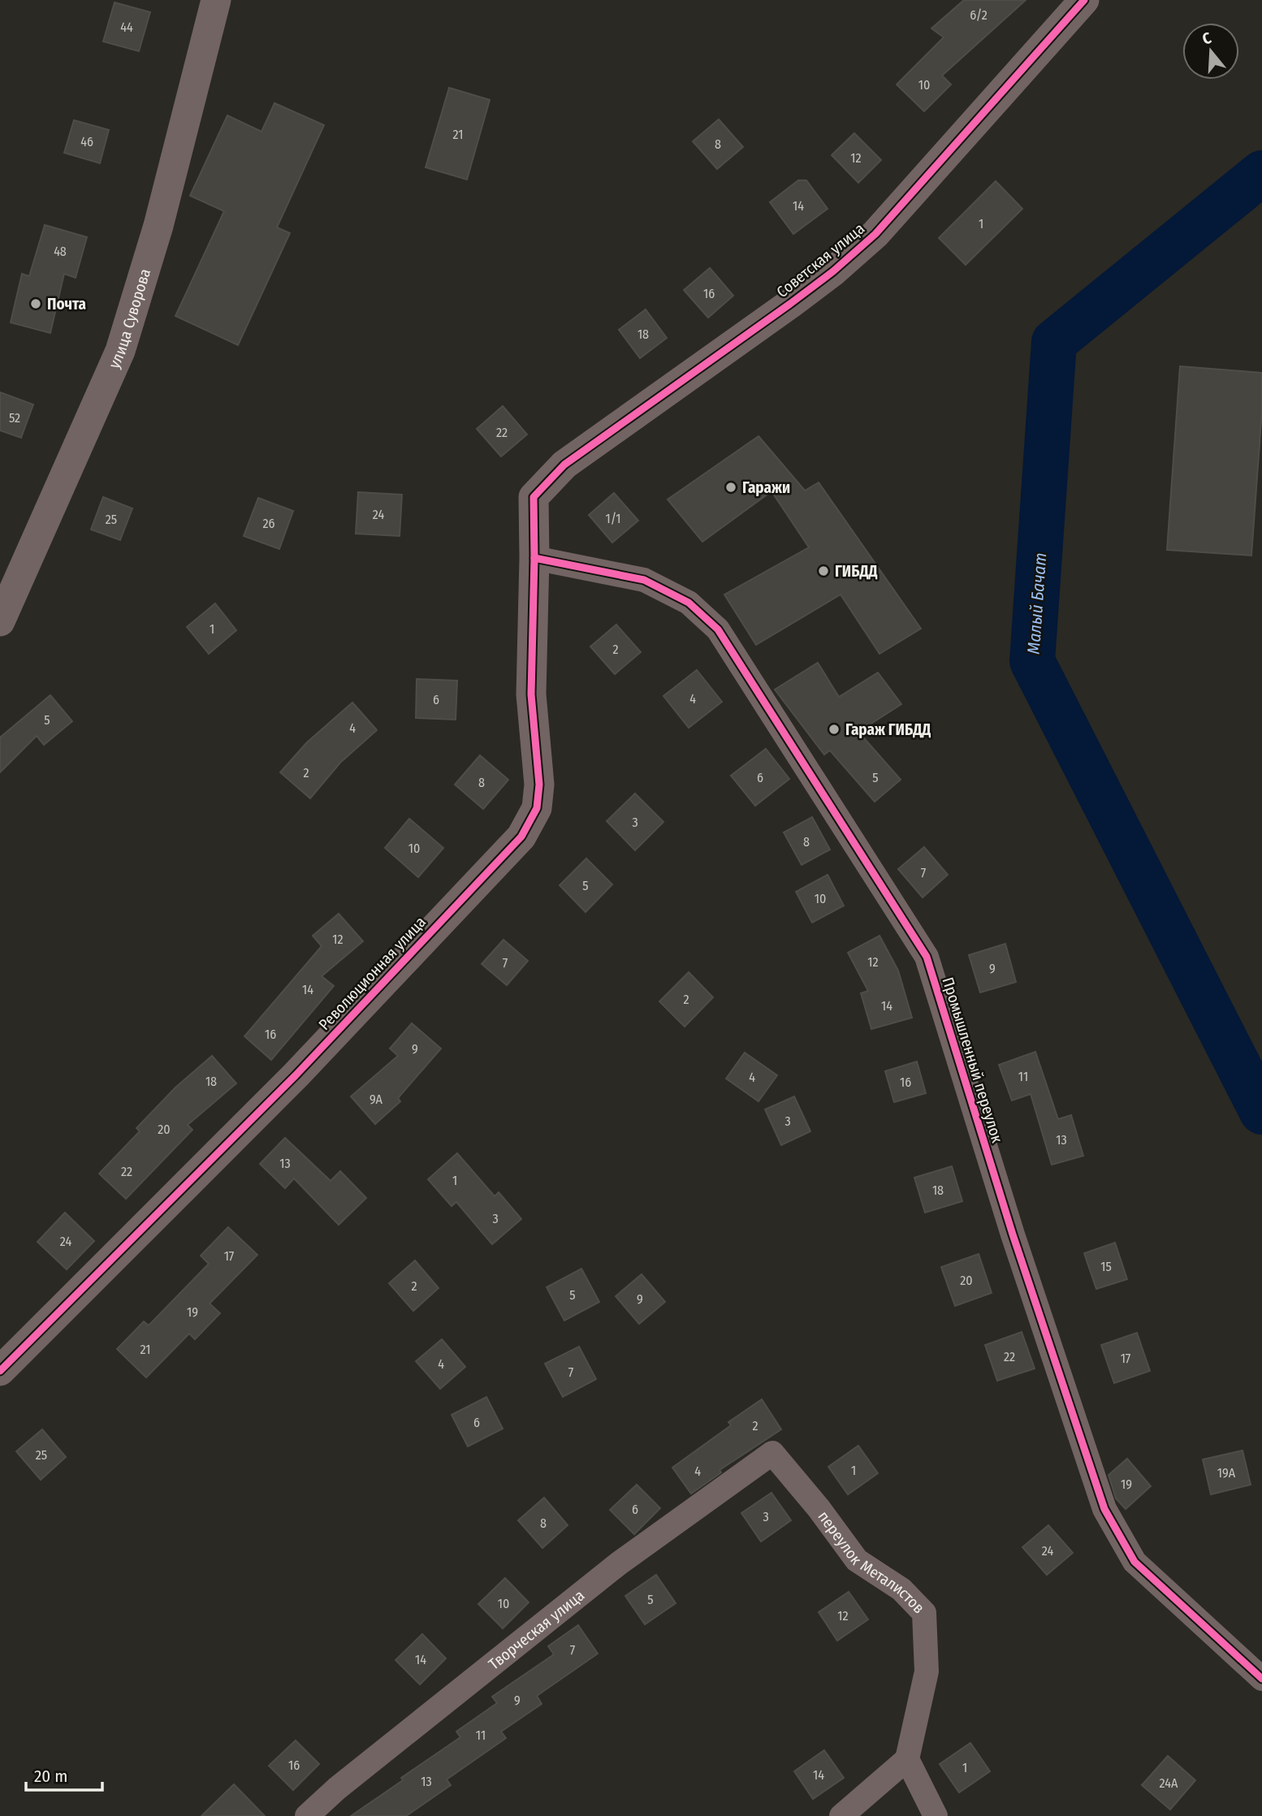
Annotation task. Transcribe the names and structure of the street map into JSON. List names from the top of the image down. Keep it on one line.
{"streets":{"street":["Советская улица","улица Суворова","Революционная улица","Промышленный переулок","переулок Металистов","Творческая улица"]},"crossings":[["Советская улица","Революционная улица"],["Революционная улица","Промышленный переулок"],["переулок Металистов","Творческая улица"]],"water":["Малый Бачат"],"places":["Почта","Гаражи","ГИБДД","Гараж ГИБДД"],"house_numbers":["6/2","44","10","21","46","8","12","14","1","48","16","18","52","22","24","1/1","25","26","1","2","4","6","5","4","2","6","5","8","3","8","10","7","5","10","12","12","7","9","14","2","14","16","9","11","4","18","16","9А","3","20","13","13","22","1","18","3","24","17","15","20","2","5","9","19","21","22","17","4","7","6","2","25","1","4","19А","19","6","3","8","24","5","10","12","7","14","9","11","16","1","14","13","24А"],"scale_bar":"20 m","north":"top"}
